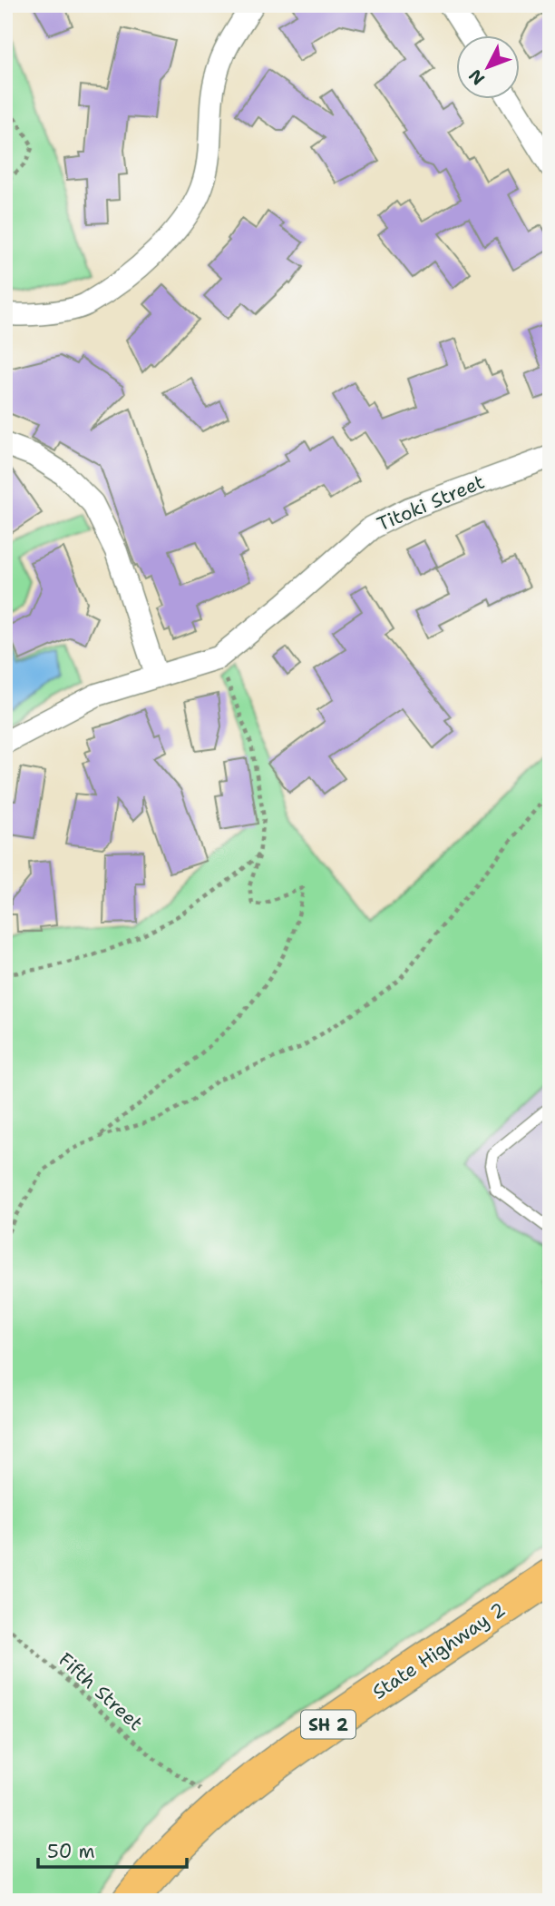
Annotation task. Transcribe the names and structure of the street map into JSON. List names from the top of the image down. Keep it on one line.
{"streets":{"highway":["State Highway 2","SH 2"],"street":["Titoki Street"],"path":["Fifth Street"]},"scale_bar":"50 m","north":"bottom left"}
